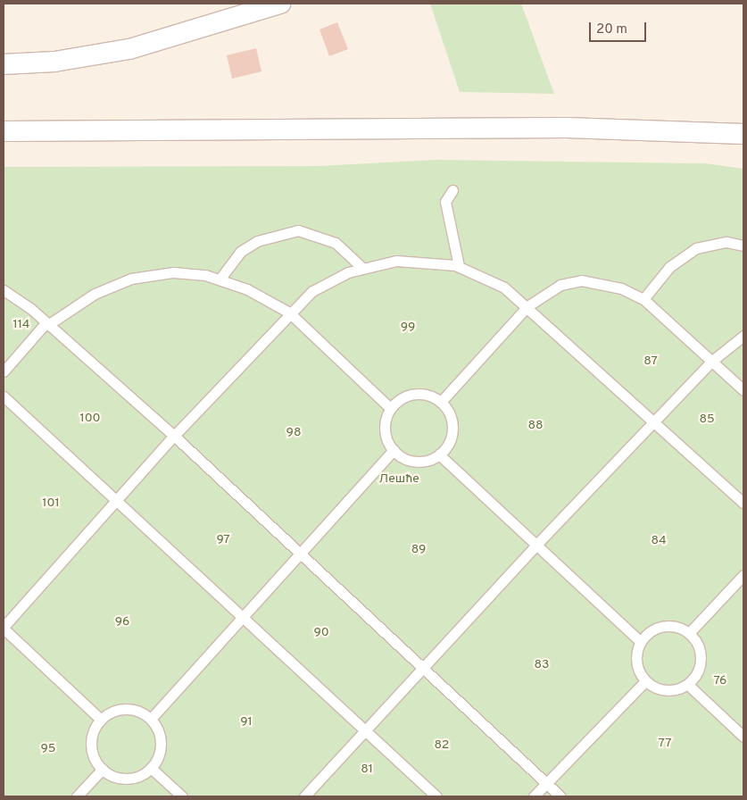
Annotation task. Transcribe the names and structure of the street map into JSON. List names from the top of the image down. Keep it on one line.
{"parks":["114","99","87","100","85","88","98","Лешће","101","97","84","89","96","90","83","76","91","77","82","95","81"],"scale_bar":"20 m"}
